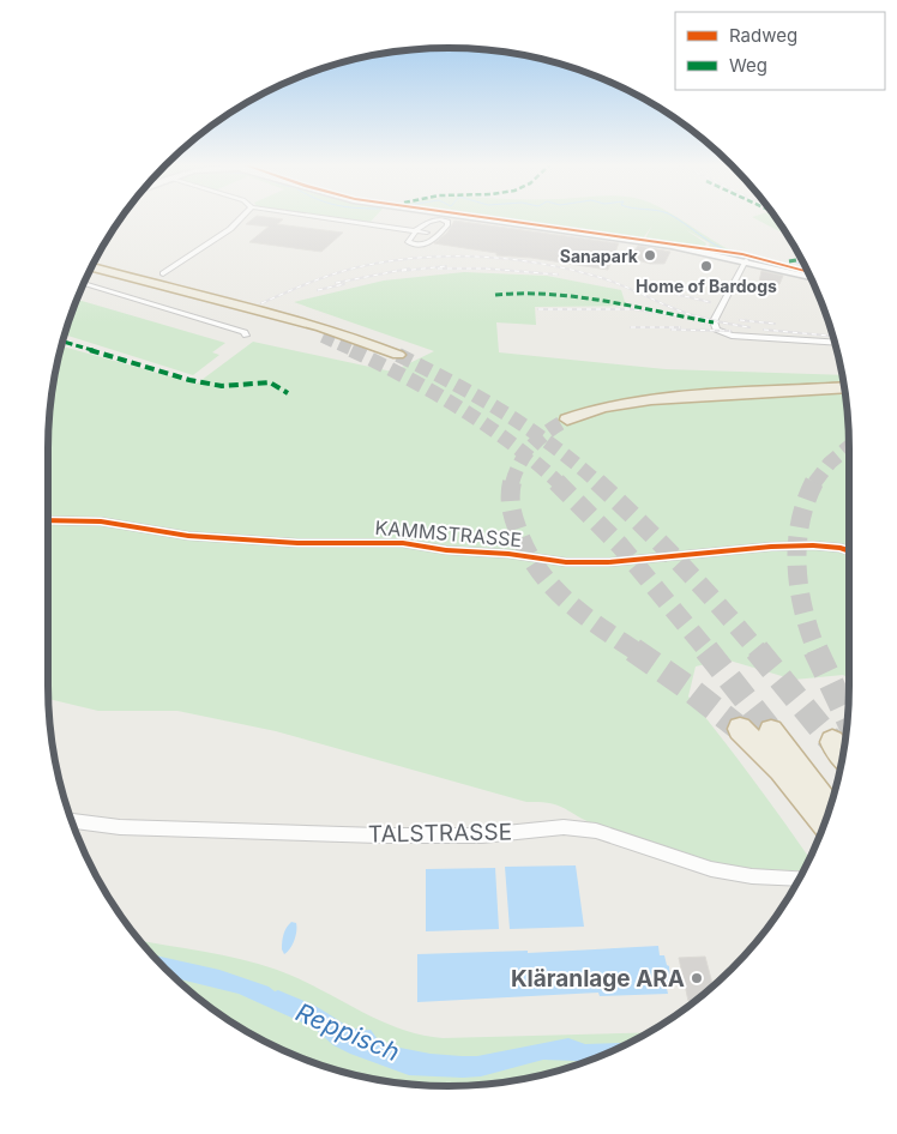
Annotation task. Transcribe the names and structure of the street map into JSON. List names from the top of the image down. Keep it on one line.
{"streets":{"street":["KAMMSTRASSE","TALSTRASSE"]},"water":["Reppisch"],"places":["Sanapark","Home of Bardogs","Kläranlage ARA"],"legend":["Radweg","Weg"]}
